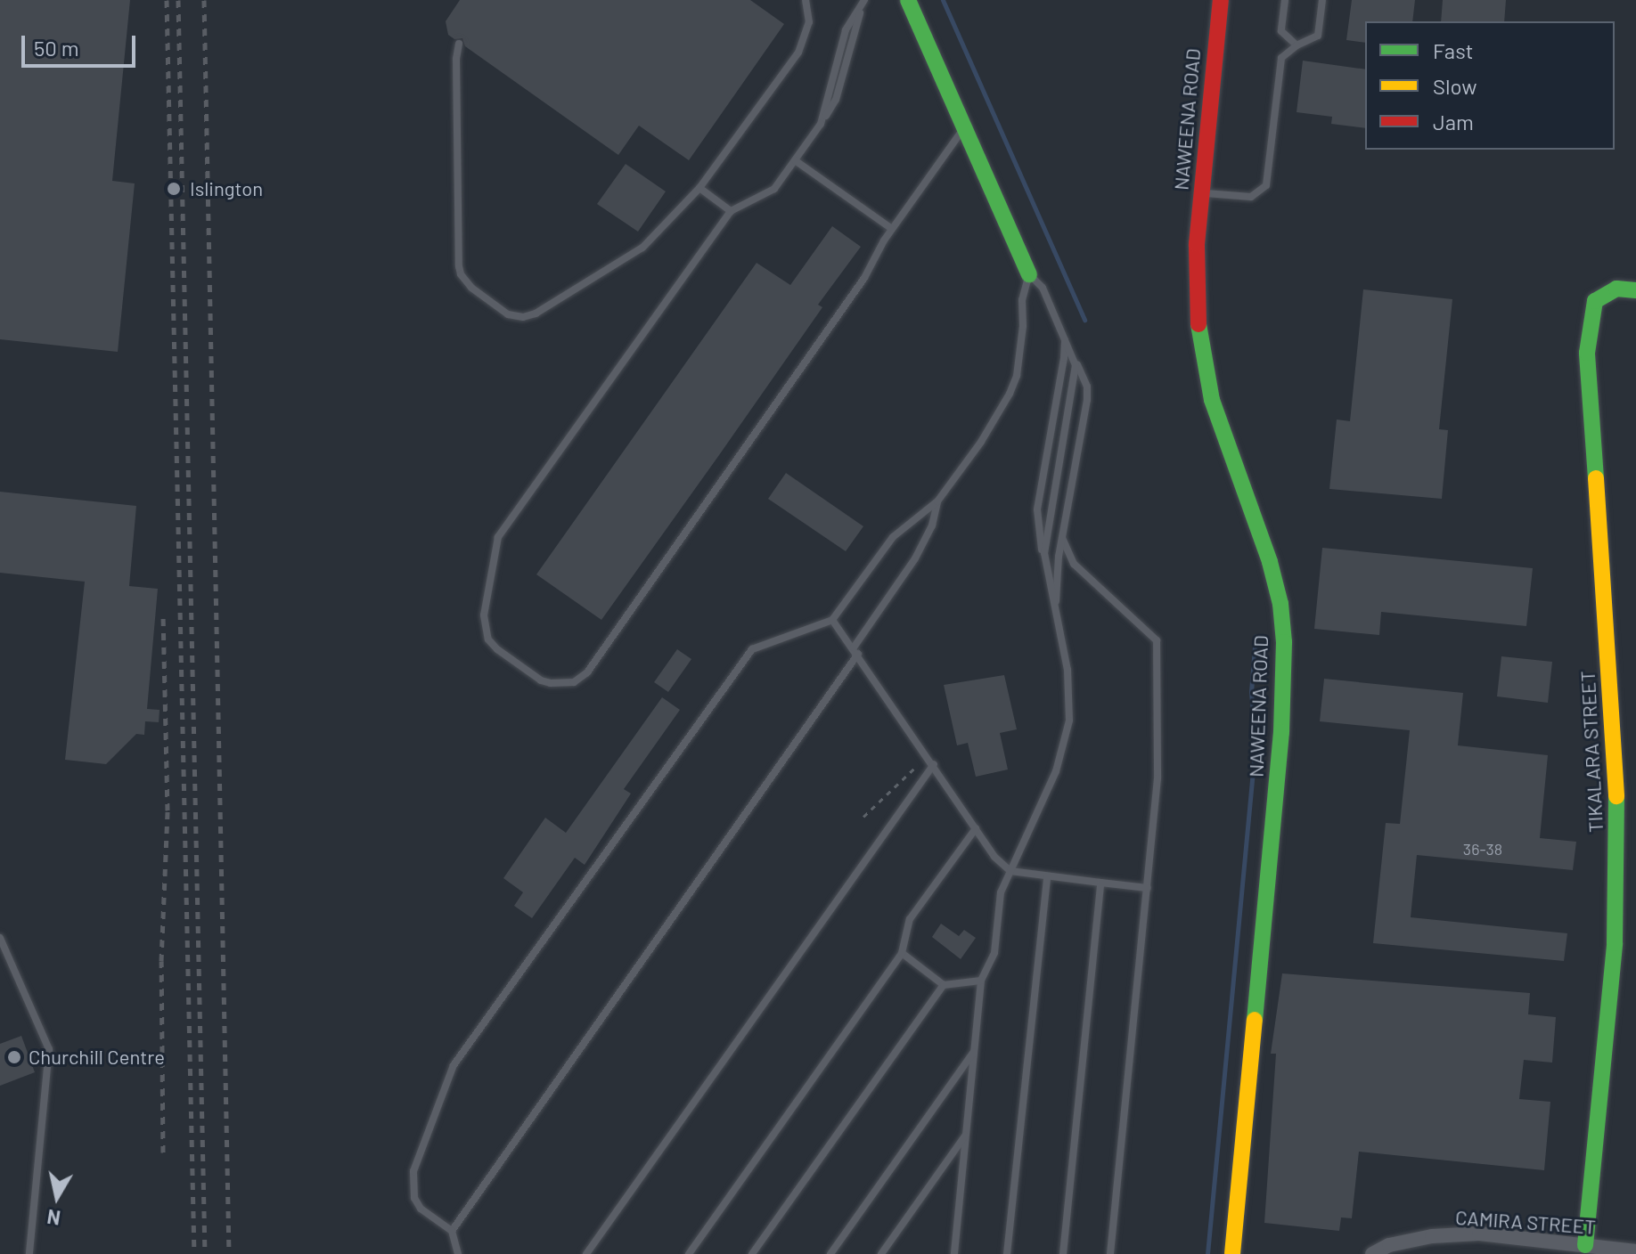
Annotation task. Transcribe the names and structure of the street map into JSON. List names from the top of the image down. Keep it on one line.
{"streets":{"street":["NAWEENA ROAD","TIKALARA STREET","CAMIRA STREET"]},"crossings":[["TIKALARA STREET","CAMIRA STREET"]],"places":["Islington","Churchill Centre"],"house_numbers":["36-38"],"legend":["Fast","Slow","Jam"],"scale_bar":"50 m","north":"bottom"}
